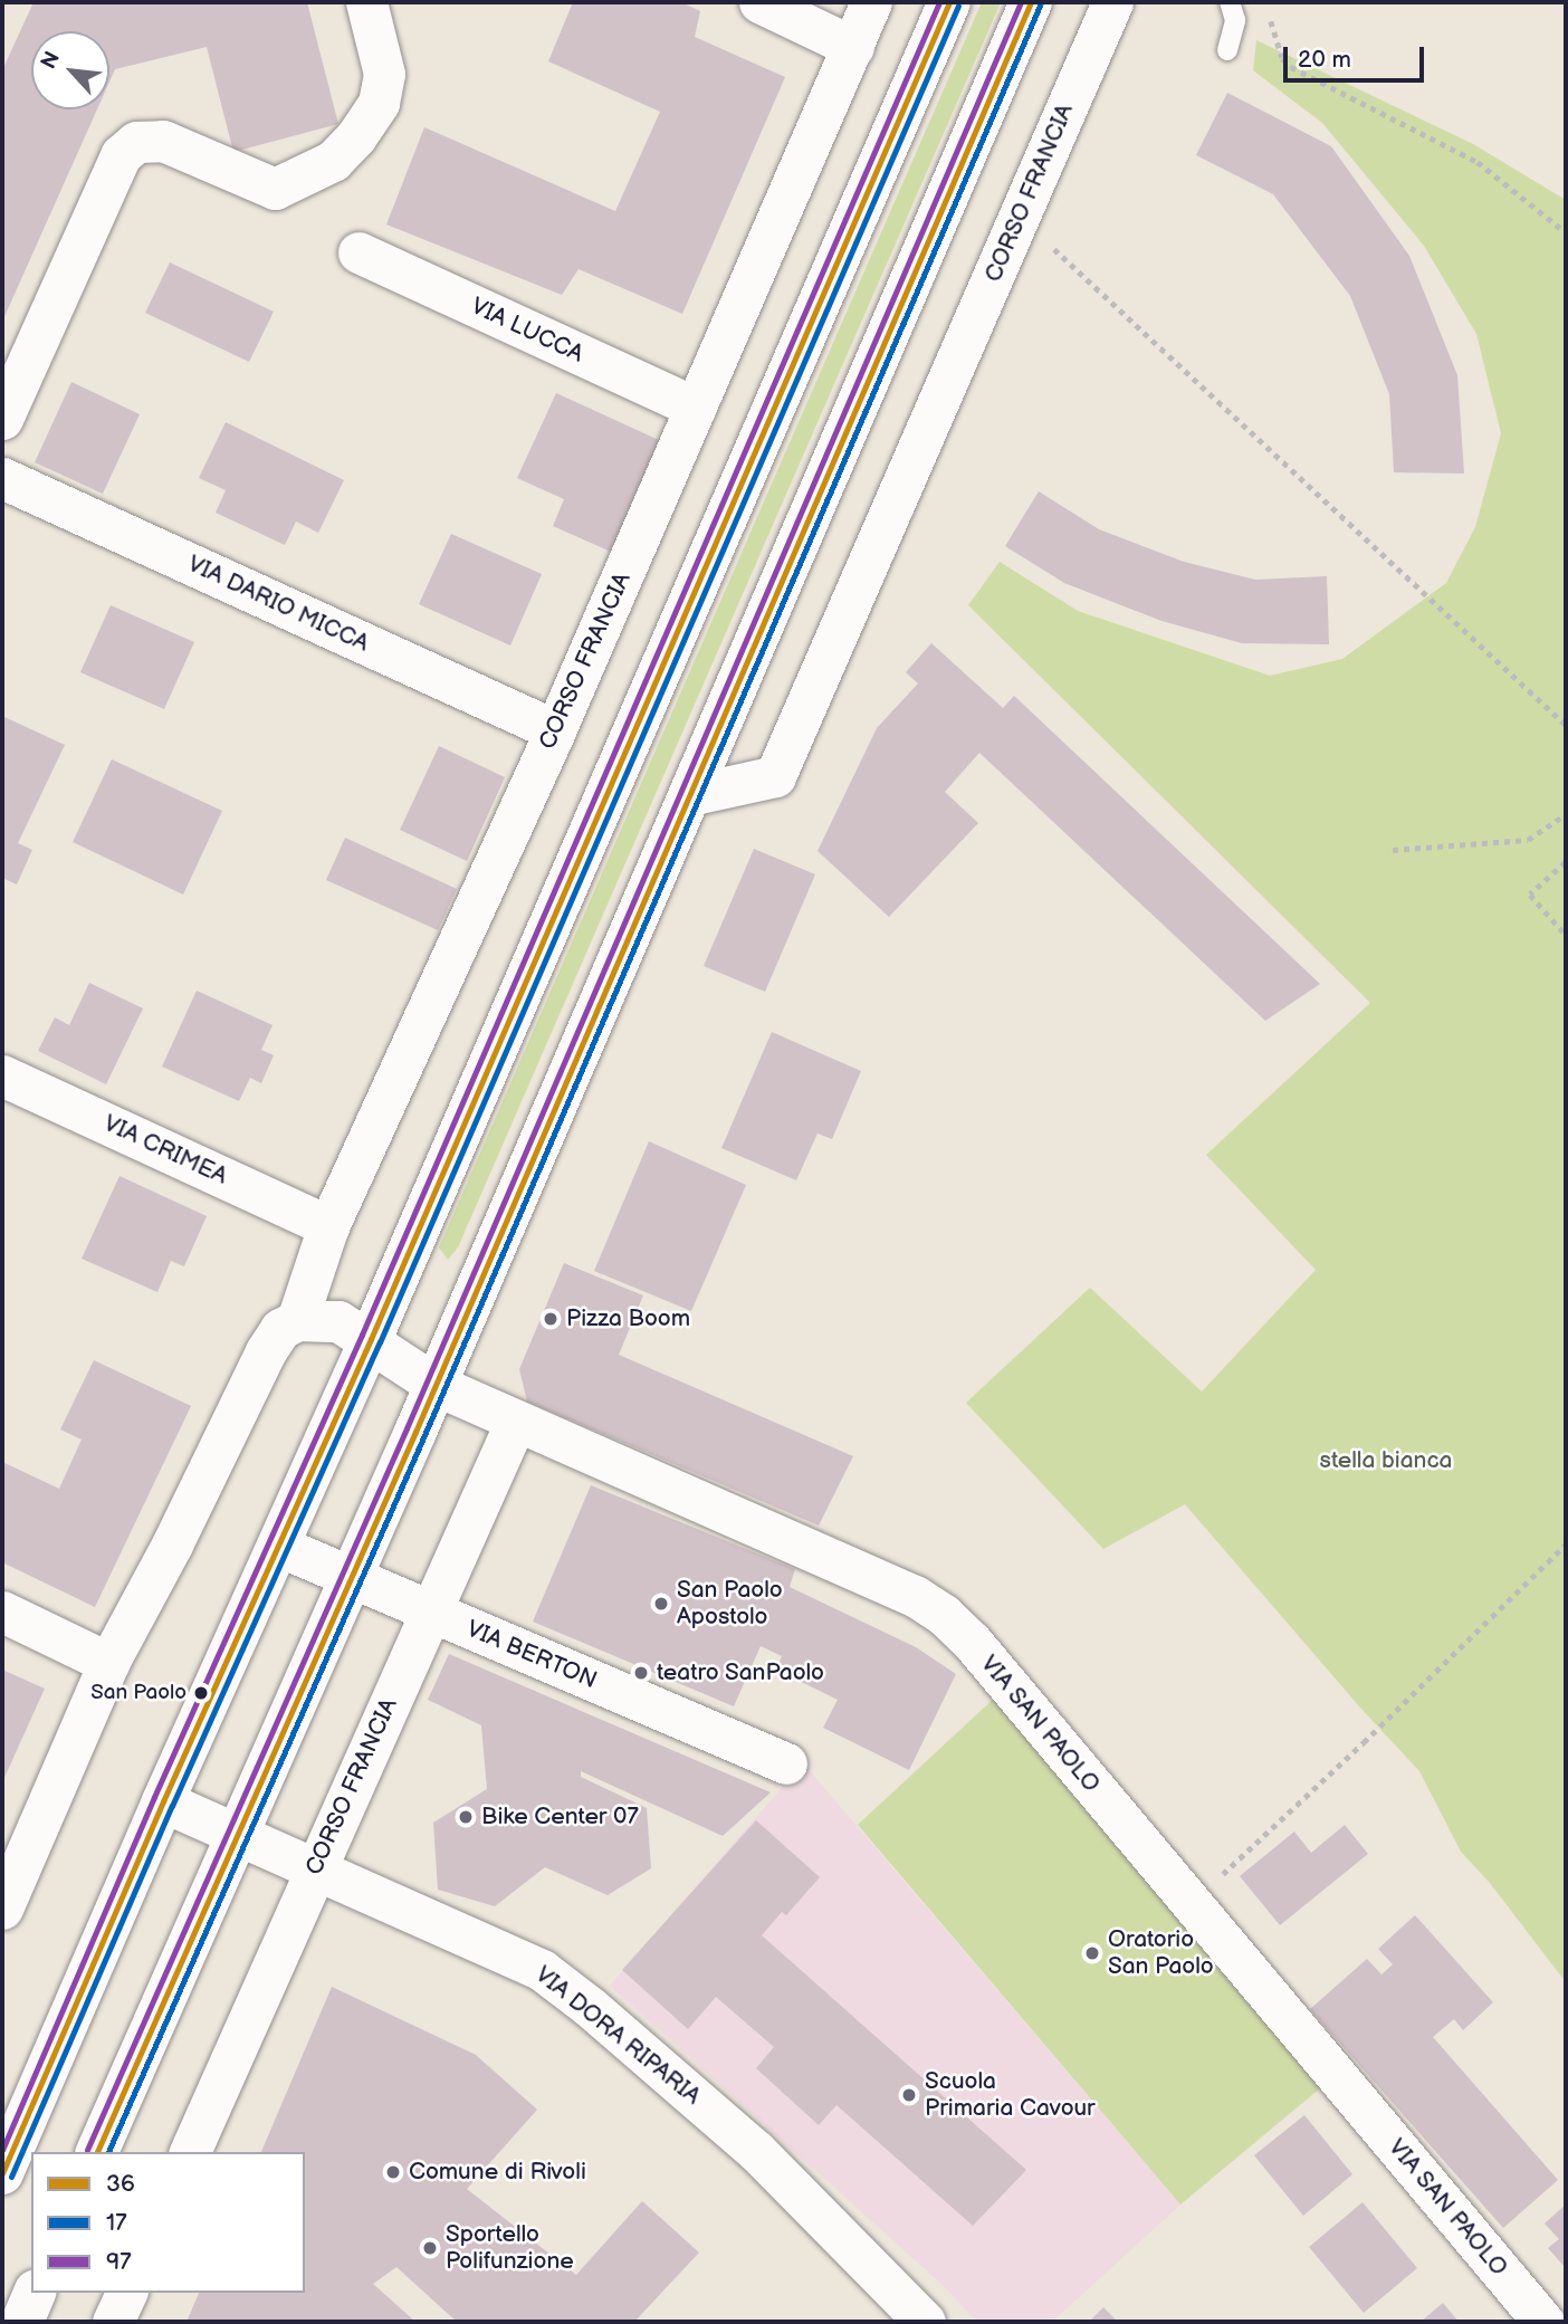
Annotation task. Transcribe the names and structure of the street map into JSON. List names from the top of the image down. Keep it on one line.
{"streets":{"street":["CORSO FRANCIA","VIA LUCCA","VIA DARIO MICCA","VIA CRIMEA","VIA BERTON","VIA SAN PAOLO","VIA DORA RIPARIA"]},"crossings":[["CORSO FRANCIA","VIA LUCCA"],["CORSO FRANCIA","VIA DARIO MICCA"],["CORSO FRANCIA","VIA CRIMEA"],["CORSO FRANCIA","VIA BERTON"],["CORSO FRANCIA","VIA SAN PAOLO"],["CORSO FRANCIA","VIA DORA RIPARIA"]],"parks":["stella bianca"],"places":["Pizza Boom","San Paolo Apostolo","teatro SanPaolo","San Paolo","Bike Center 07","Oratorio San Paolo","Scuola Primaria Cavour","Comune di Rivoli","Sportello Polifunzione"],"lines":["transit line 36","transit line 97","transit line 17"],"legend":["36","17","97"],"scale_bar":"20 m","north":"top left"}
